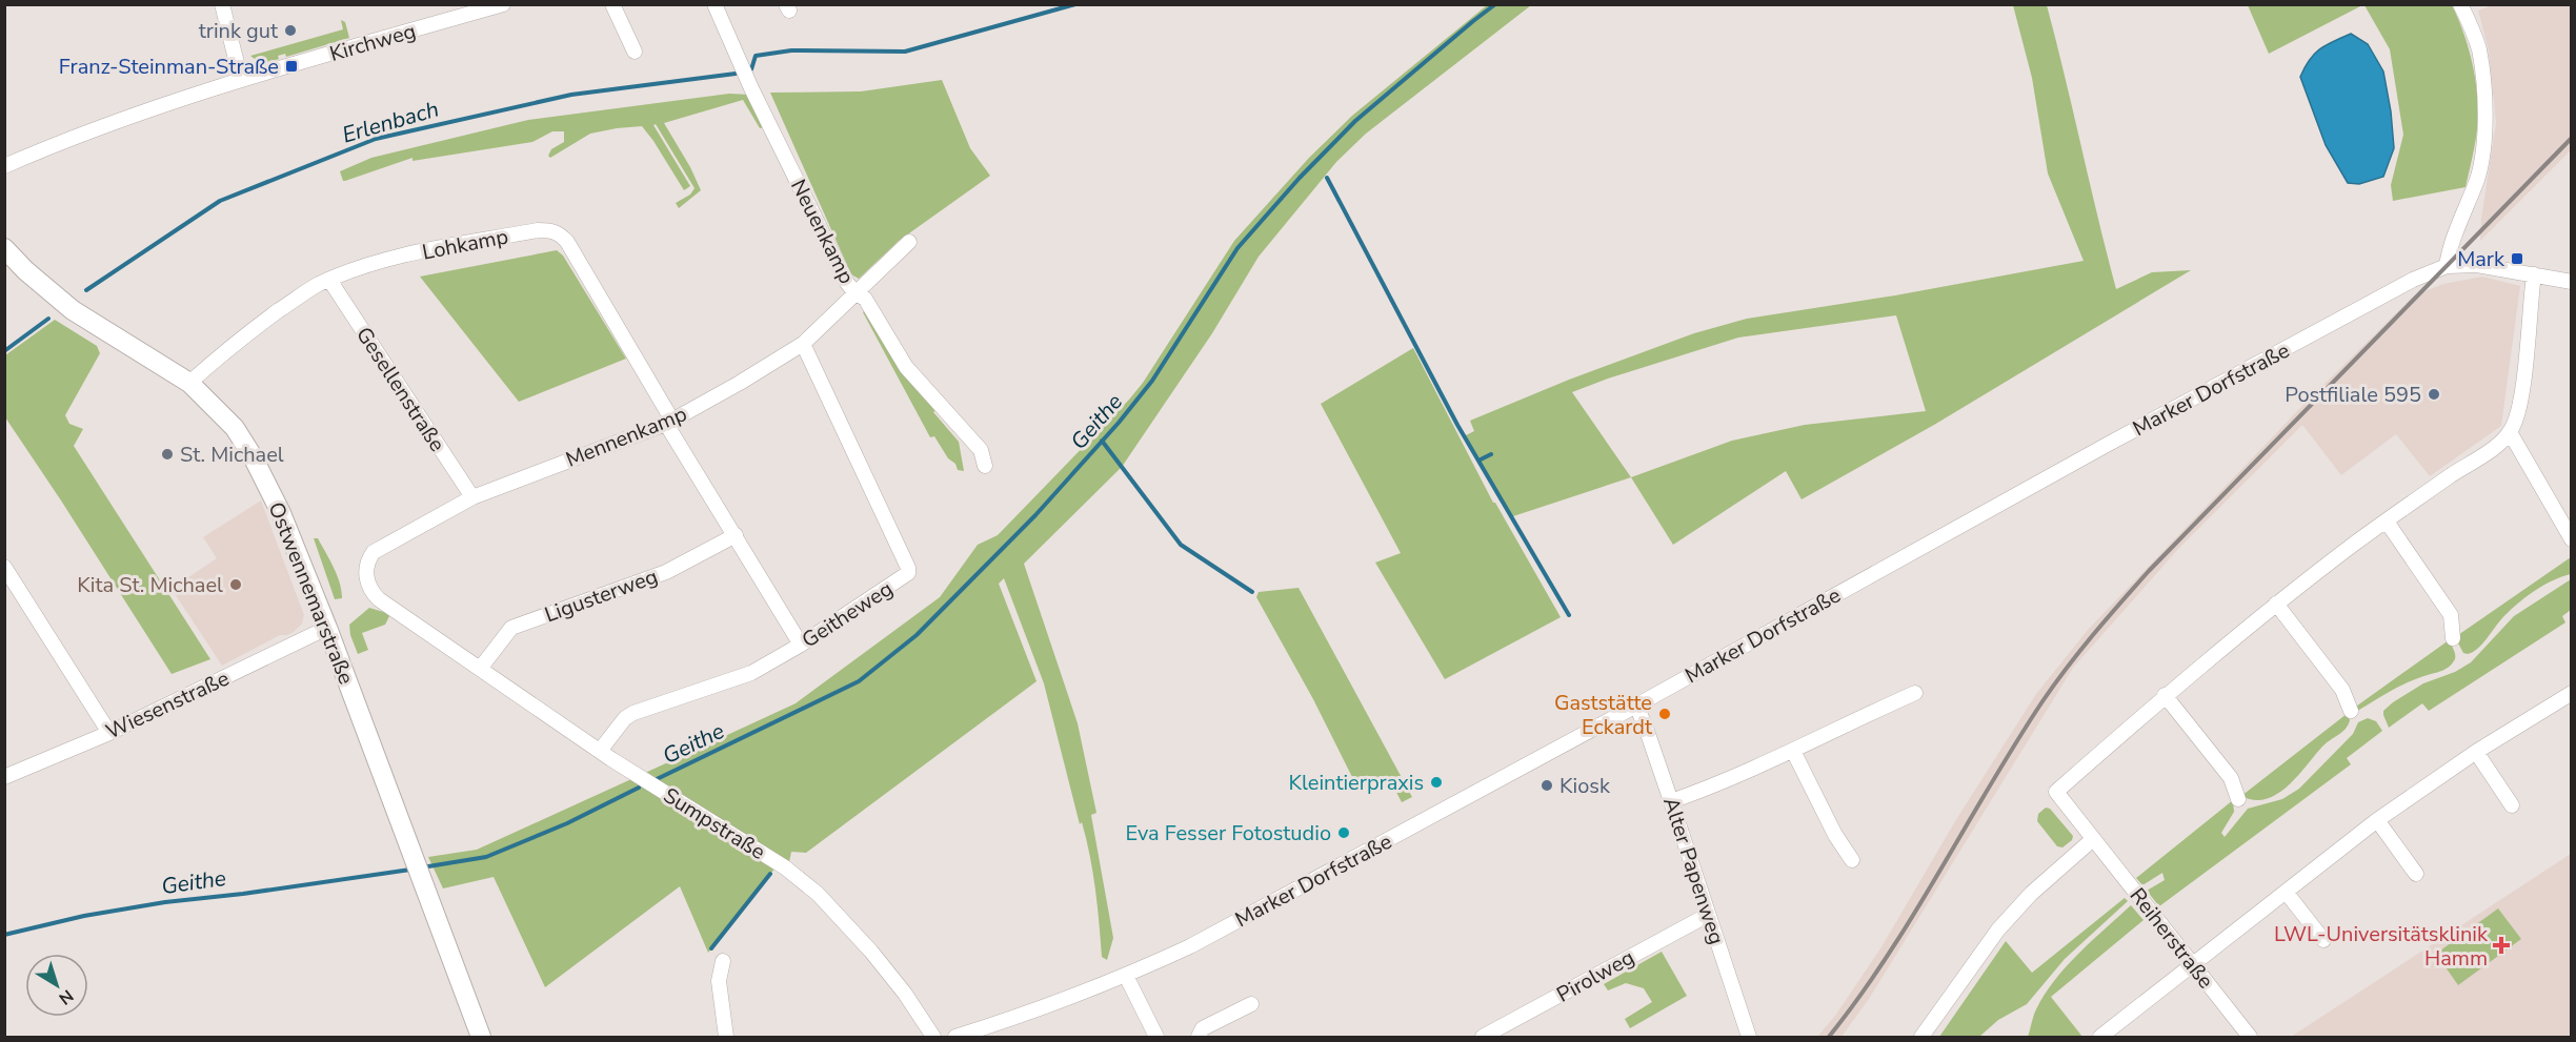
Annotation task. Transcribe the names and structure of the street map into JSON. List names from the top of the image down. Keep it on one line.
{"streets":{"street":["Kirchweg","Neuenkamp","Lohkamp","Gesellenstraße","Marker Dorfstraße","Mennenkamp","Ostwennemarstraße","Ligusterweg","Geitheweg","Wiesenstraße","Sumpstraße","Alter Papenweg","Reiherstraße","Pirolweg"]},"crossings":[["Neuenkamp","Mennenkamp"],["Lohkamp","Gesellenstraße"],["Lohkamp","Mennenkamp"],["Lohkamp","Ostwennemarstraße"],["Lohkamp","Ligusterweg"],["Lohkamp","Geitheweg"],["Gesellenstraße","Mennenkamp"],["Marker Dorfstraße","Alter Papenweg"],["Mennenkamp","Geitheweg"],["Mennenkamp","Sumpstraße"],["Ostwennemarstraße","Wiesenstraße"],["Ligusterweg","Sumpstraße"],["Geitheweg","Sumpstraße"],["Alter Papenweg","Pirolweg"]],"water":["Erlenbach","Geithe"],"places":{"other":["trink gut","Postfiliale 595","St. Michael","Kita St. Michael","Gaststätte Eckardt","Kleintierpraxis","Kiosk","Eva Fesser Fotostudio"],"transit":["Franz-Steinman-Straße","Mark"],"health":["LWL-Universitätsklinik Hamm"]},"north":"bottom right"}
